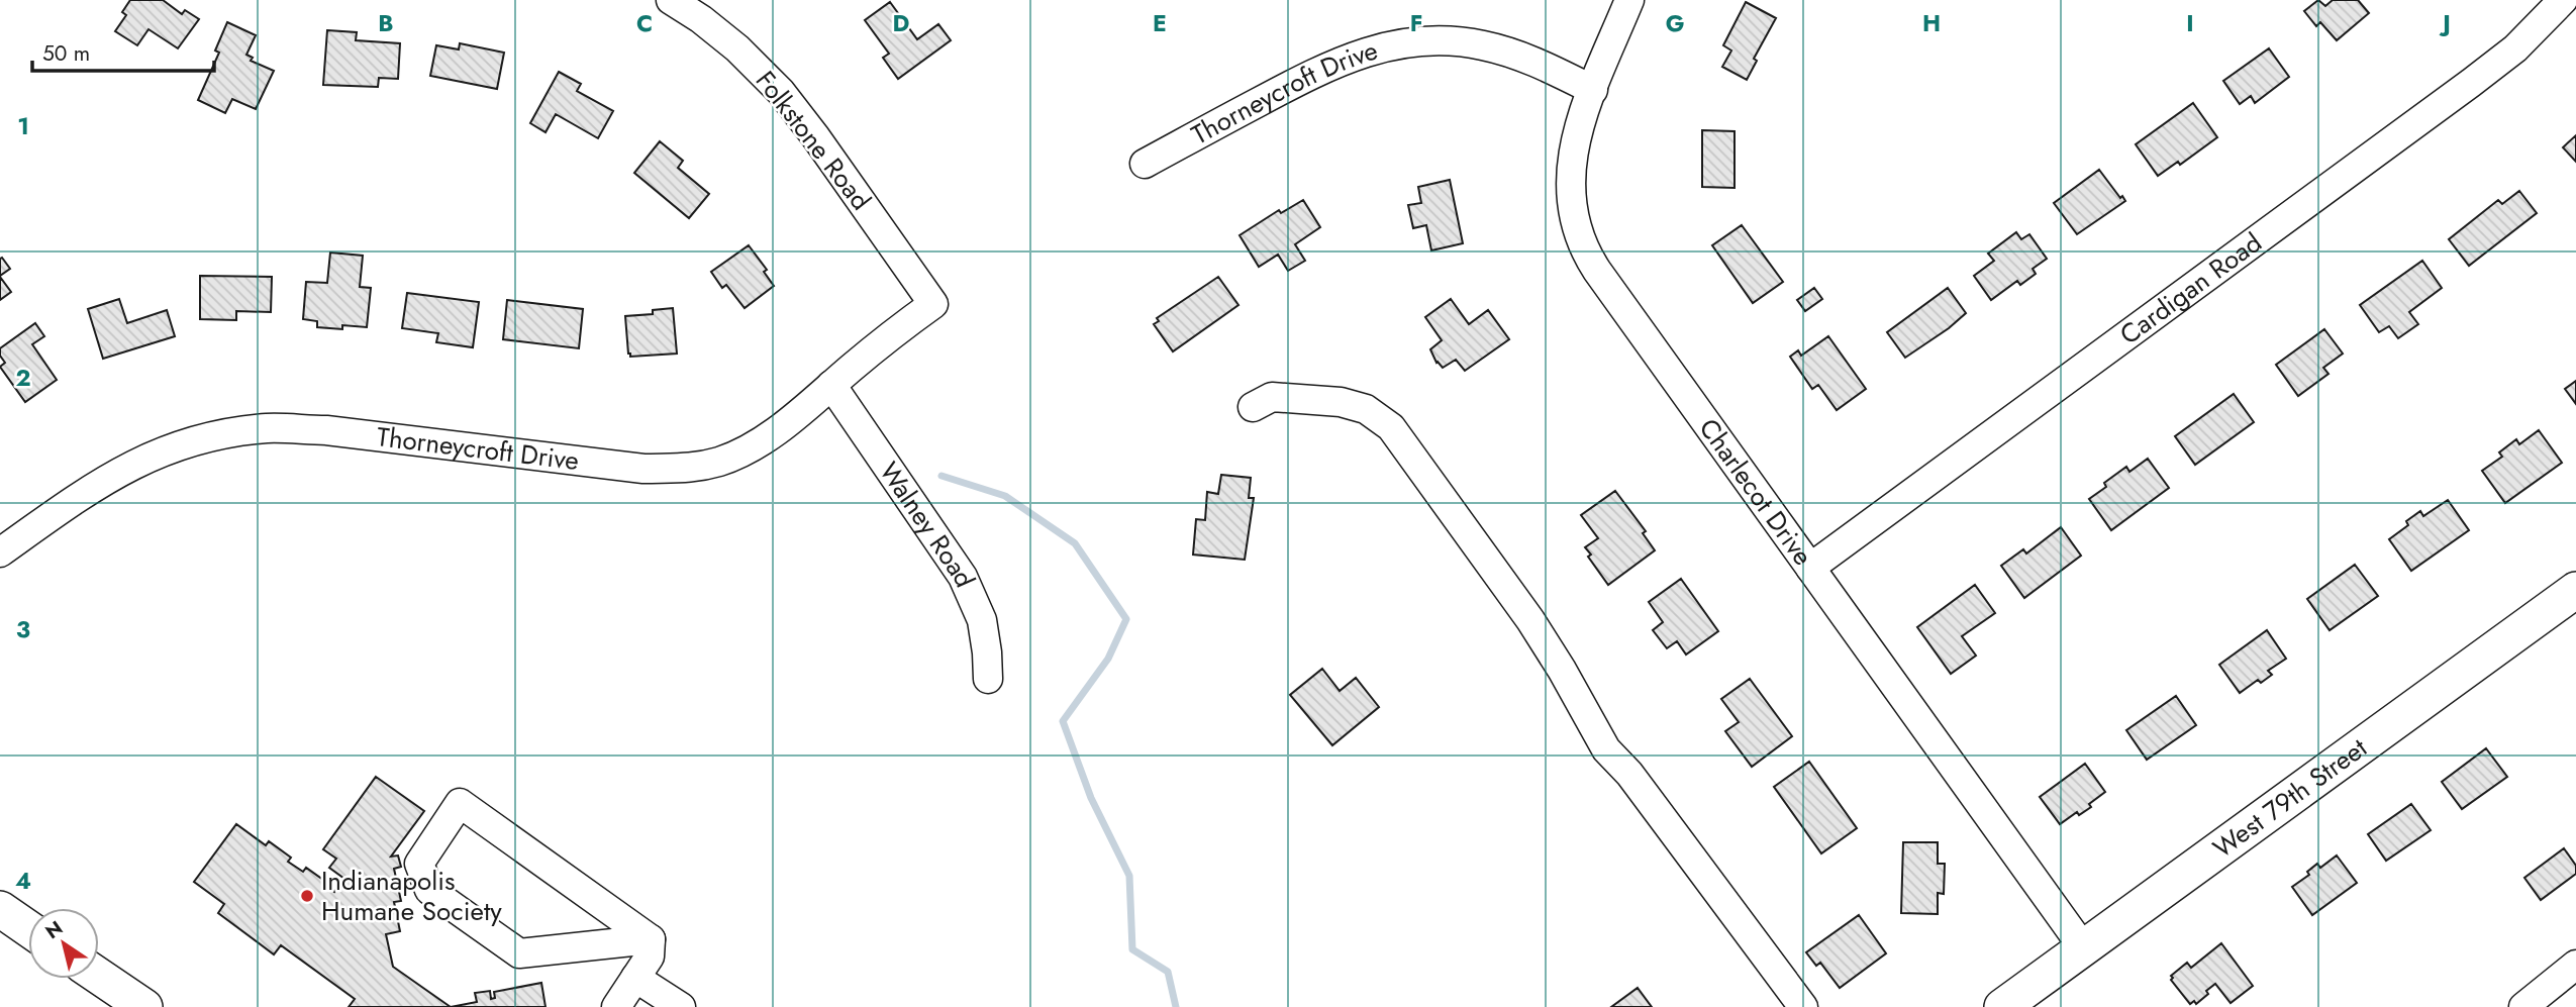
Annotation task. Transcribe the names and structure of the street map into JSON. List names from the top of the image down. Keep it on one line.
{"streets":{"main road":["West 79th Street"],"street":["Thorneycroft Drive","Folkstone Road","Cardigan Road","Charlecot Drive","Walney Road"]},"crossings":[["Thorneycroft Drive","Folkstone Road"],["Thorneycroft Drive","Charlecot Drive"],["Thorneycroft Drive","Walney Road"],["Cardigan Road","Charlecot Drive"],["Charlecot Drive","West 79th Street"]],"places":["Indianapolis Humane Society"],"scale_bar":"50 m","north":"top left","grid":{"columns":["B","C","D","E","F","G","H","I","J"],"rows":["1","2","3","4"]}}
